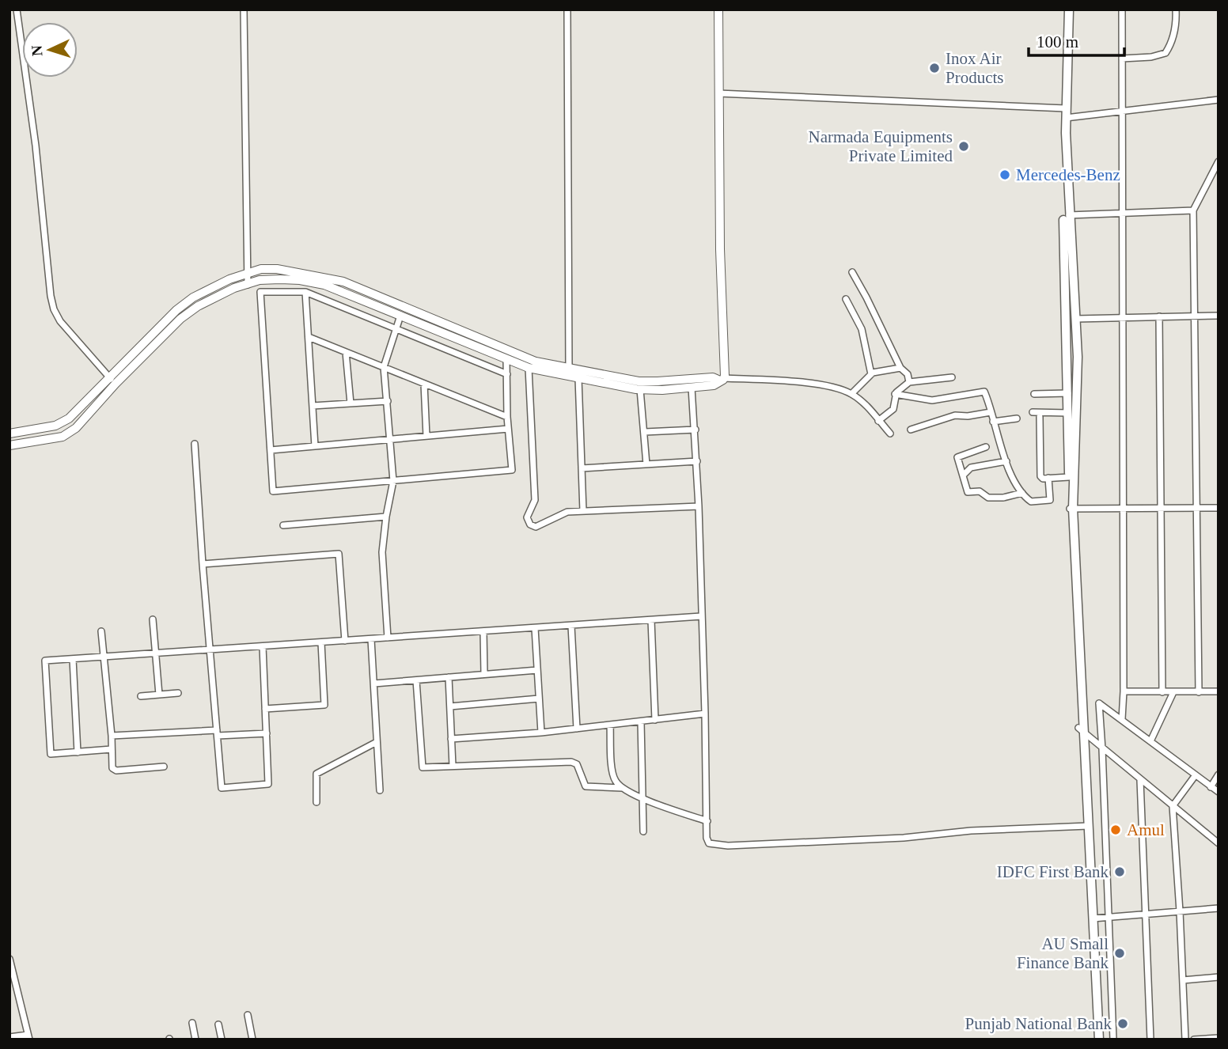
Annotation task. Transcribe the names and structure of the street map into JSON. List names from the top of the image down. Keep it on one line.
{"places":["Inox Air Products","Narmada Equipments Private Limited","Mercedes-Benz","Amul","IDFC First Bank","AU Small Finance Bank","Punjab National Bank"],"scale_bar":"100 m","north":"left"}
